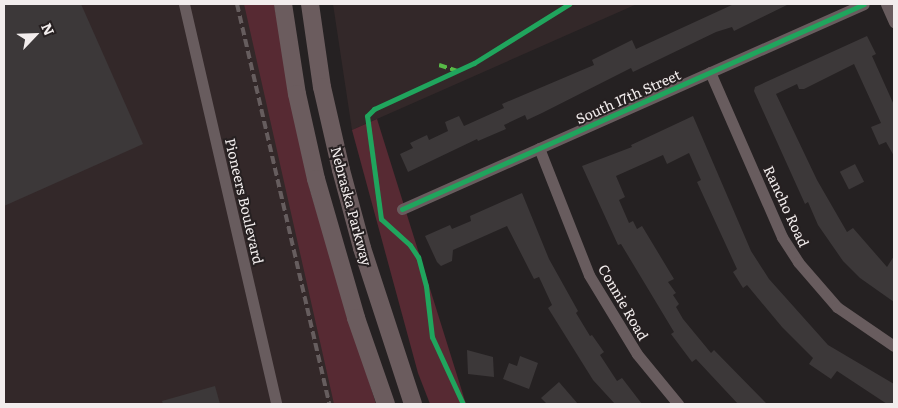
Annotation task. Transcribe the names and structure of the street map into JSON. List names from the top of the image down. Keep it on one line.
{"streets":{"main road":["Nebraska Parkway"],"street":["South 17th Street","Pioneers Boulevard","Rancho Road","Connie Road"]},"crossings":[["South 17th Street","Rancho Road"],["South 17th Street","Connie Road"]],"north":"top right"}
